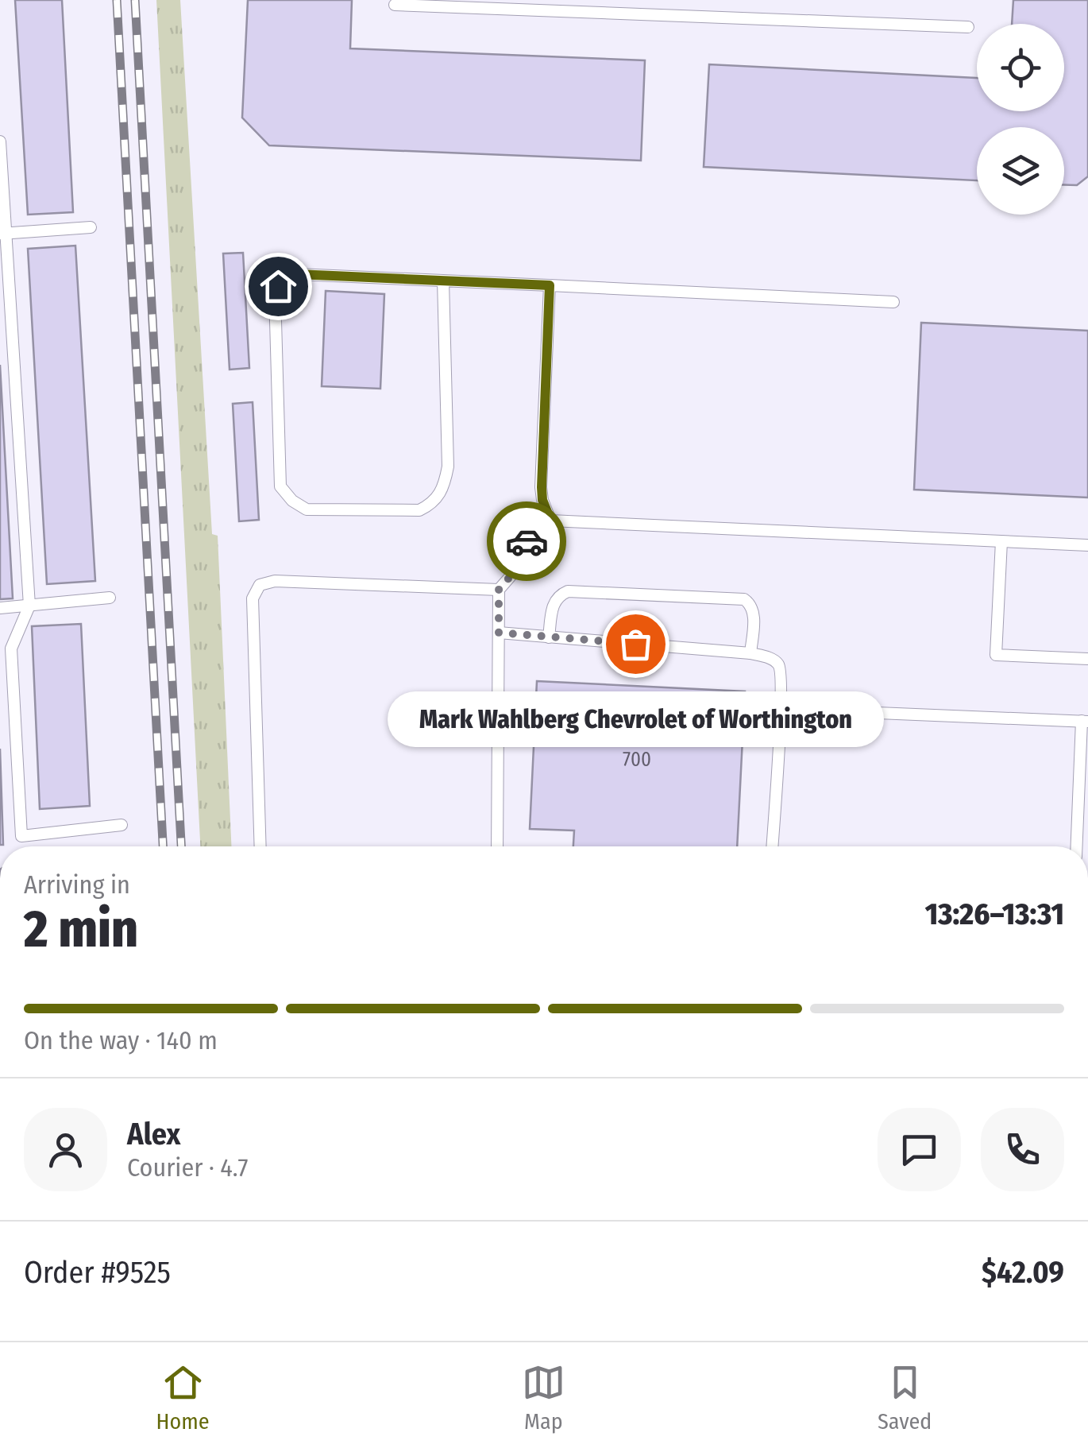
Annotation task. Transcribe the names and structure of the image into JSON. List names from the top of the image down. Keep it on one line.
{"places":["Mark Wahlberg Chevrolet of Worthington"],"house_numbers":["700"],"page":{"bubble":"Mark Wahlberg Chevrolet of Worthington","heading":["2 min","Arriving in","13:26–13:31"],"panel":["Alex","Courier · 4.7","Order #9525","$42.09"],"bar":"On the way · 140 m","tabs":["Home","Map","Saved"]}}
